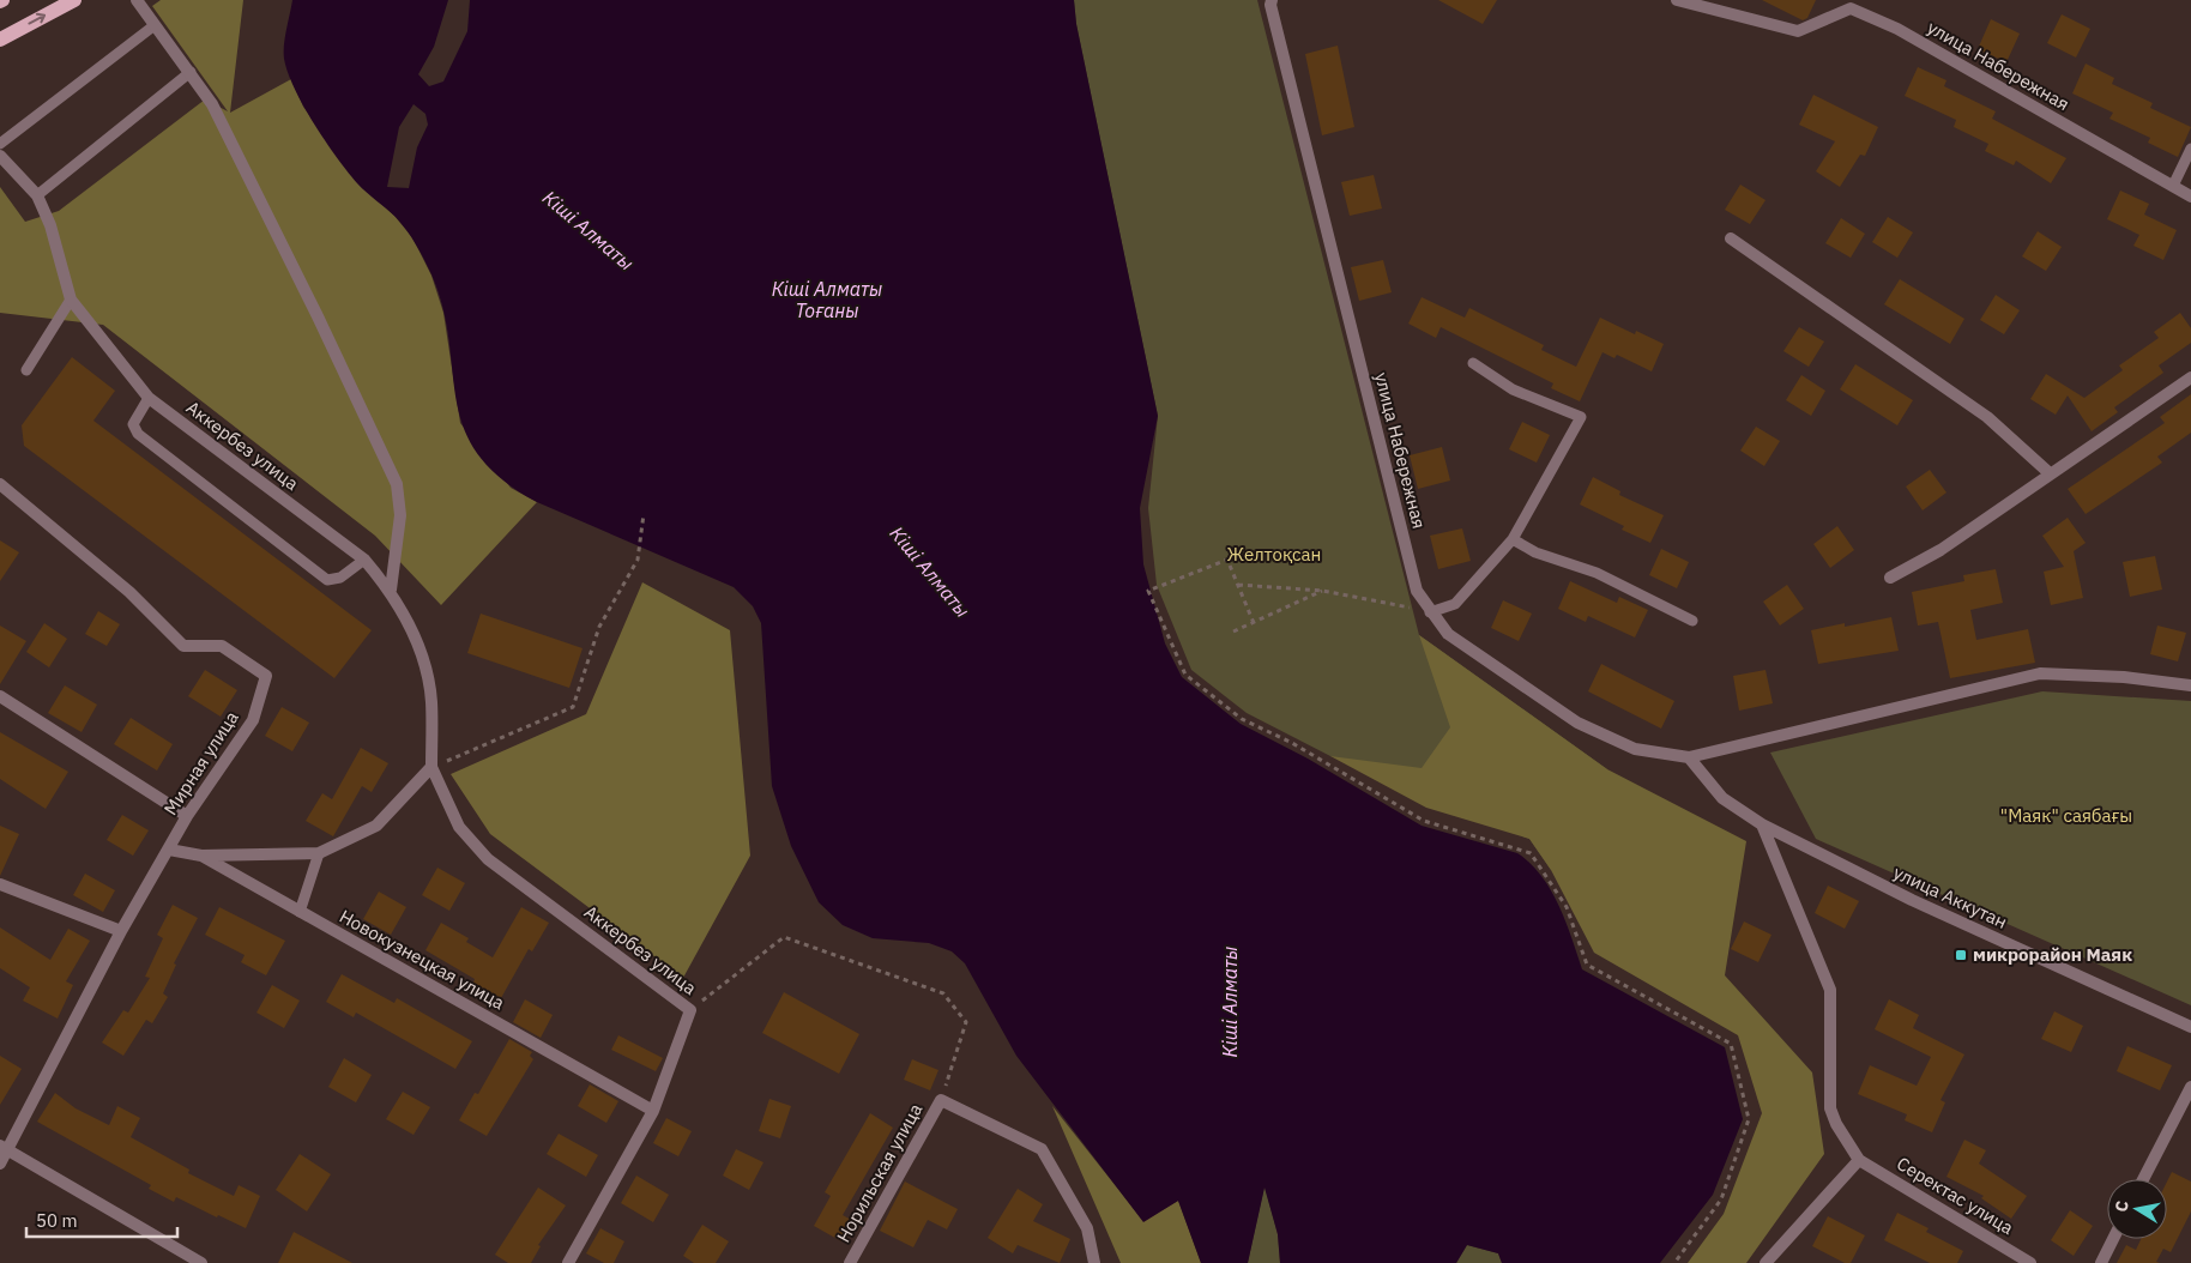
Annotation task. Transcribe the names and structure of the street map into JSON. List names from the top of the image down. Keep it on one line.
{"streets":{"street":["улица Набережная","Аккербез улица","Мирная улица","улица Аккутан","Новокузнецкая улица","Норильская улица","Серектас улица"]},"crossings":[["улица Набережная","улица Аккутан"],["Аккербез улица","Новокузнецкая улица"],["Мирная улица","Новокузнецкая улица"]],"water":["Кіші Алматы","Кіші Алматы Тоғаны"],"parks":["Желтоқсан","\"Маяк\" саябағы"],"places":{"transit":["микрорайон Маяк"]},"scale_bar":"50 m","north":"left"}
